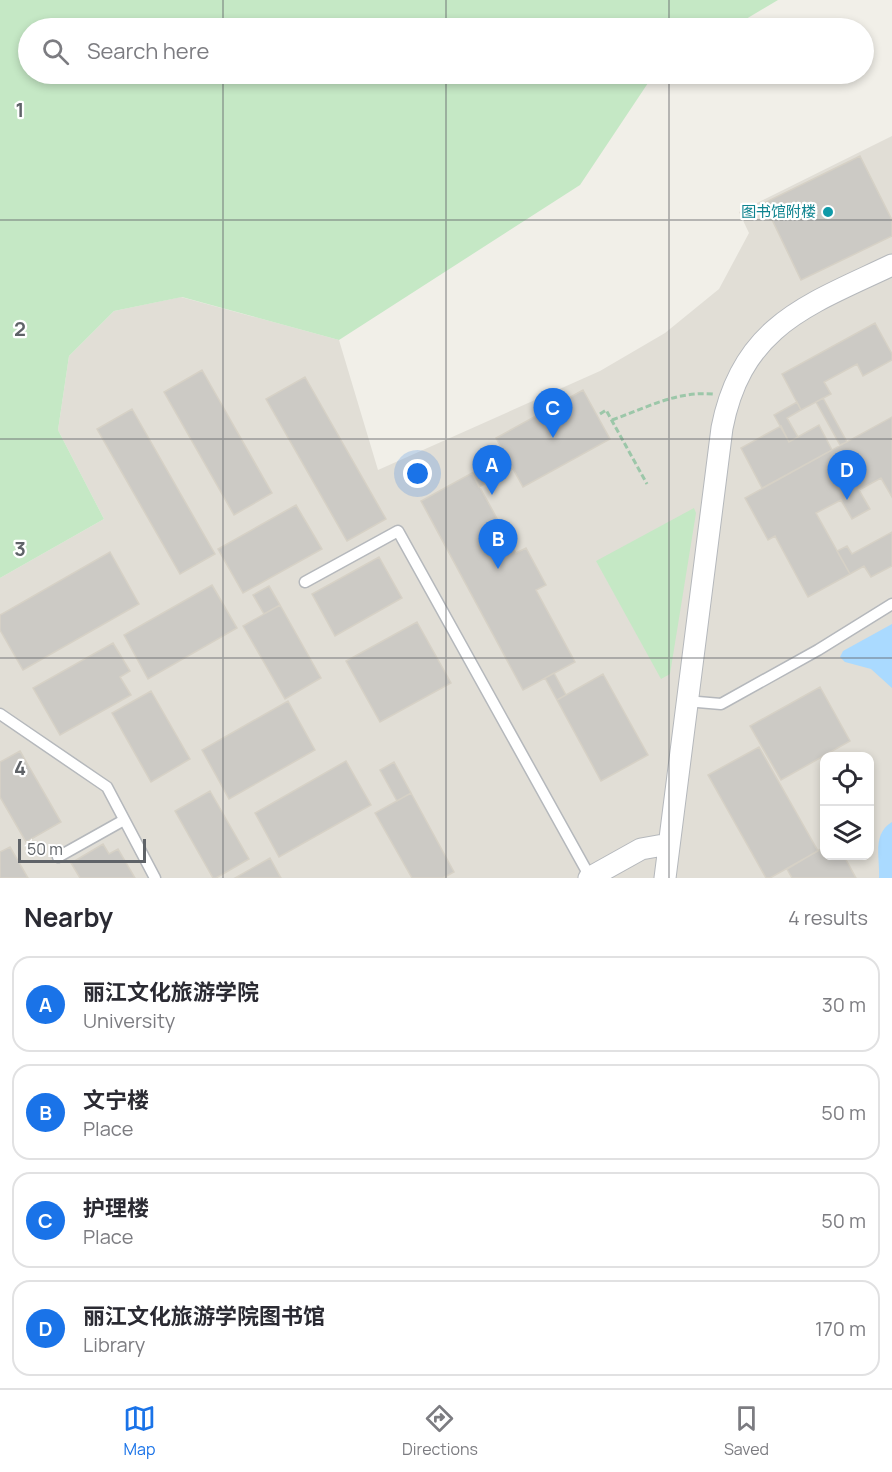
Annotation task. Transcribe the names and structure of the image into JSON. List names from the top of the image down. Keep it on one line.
{"places":["图书馆附楼"],"scale_bar":"50 m","page":{"search":"Search here","pins":["C","A","D","B"],"scale":"50 m","heading":["Nearby","4 results"],"list":[{"mark":"A","name":"丽江文化旅游学院","note":"University","value":"30 m"},{"mark":"B","name":"文宁楼","note":"Place","value":"50 m"},{"mark":"C","name":"护理楼","note":"Place","value":"50 m"},{"mark":"D","name":"丽江文化旅游学院图书馆","note":"Library","value":"170 m"}],"nav":["Map","Directions","Saved"]},"grid":{"rows":["1","2","3","4"]}}
